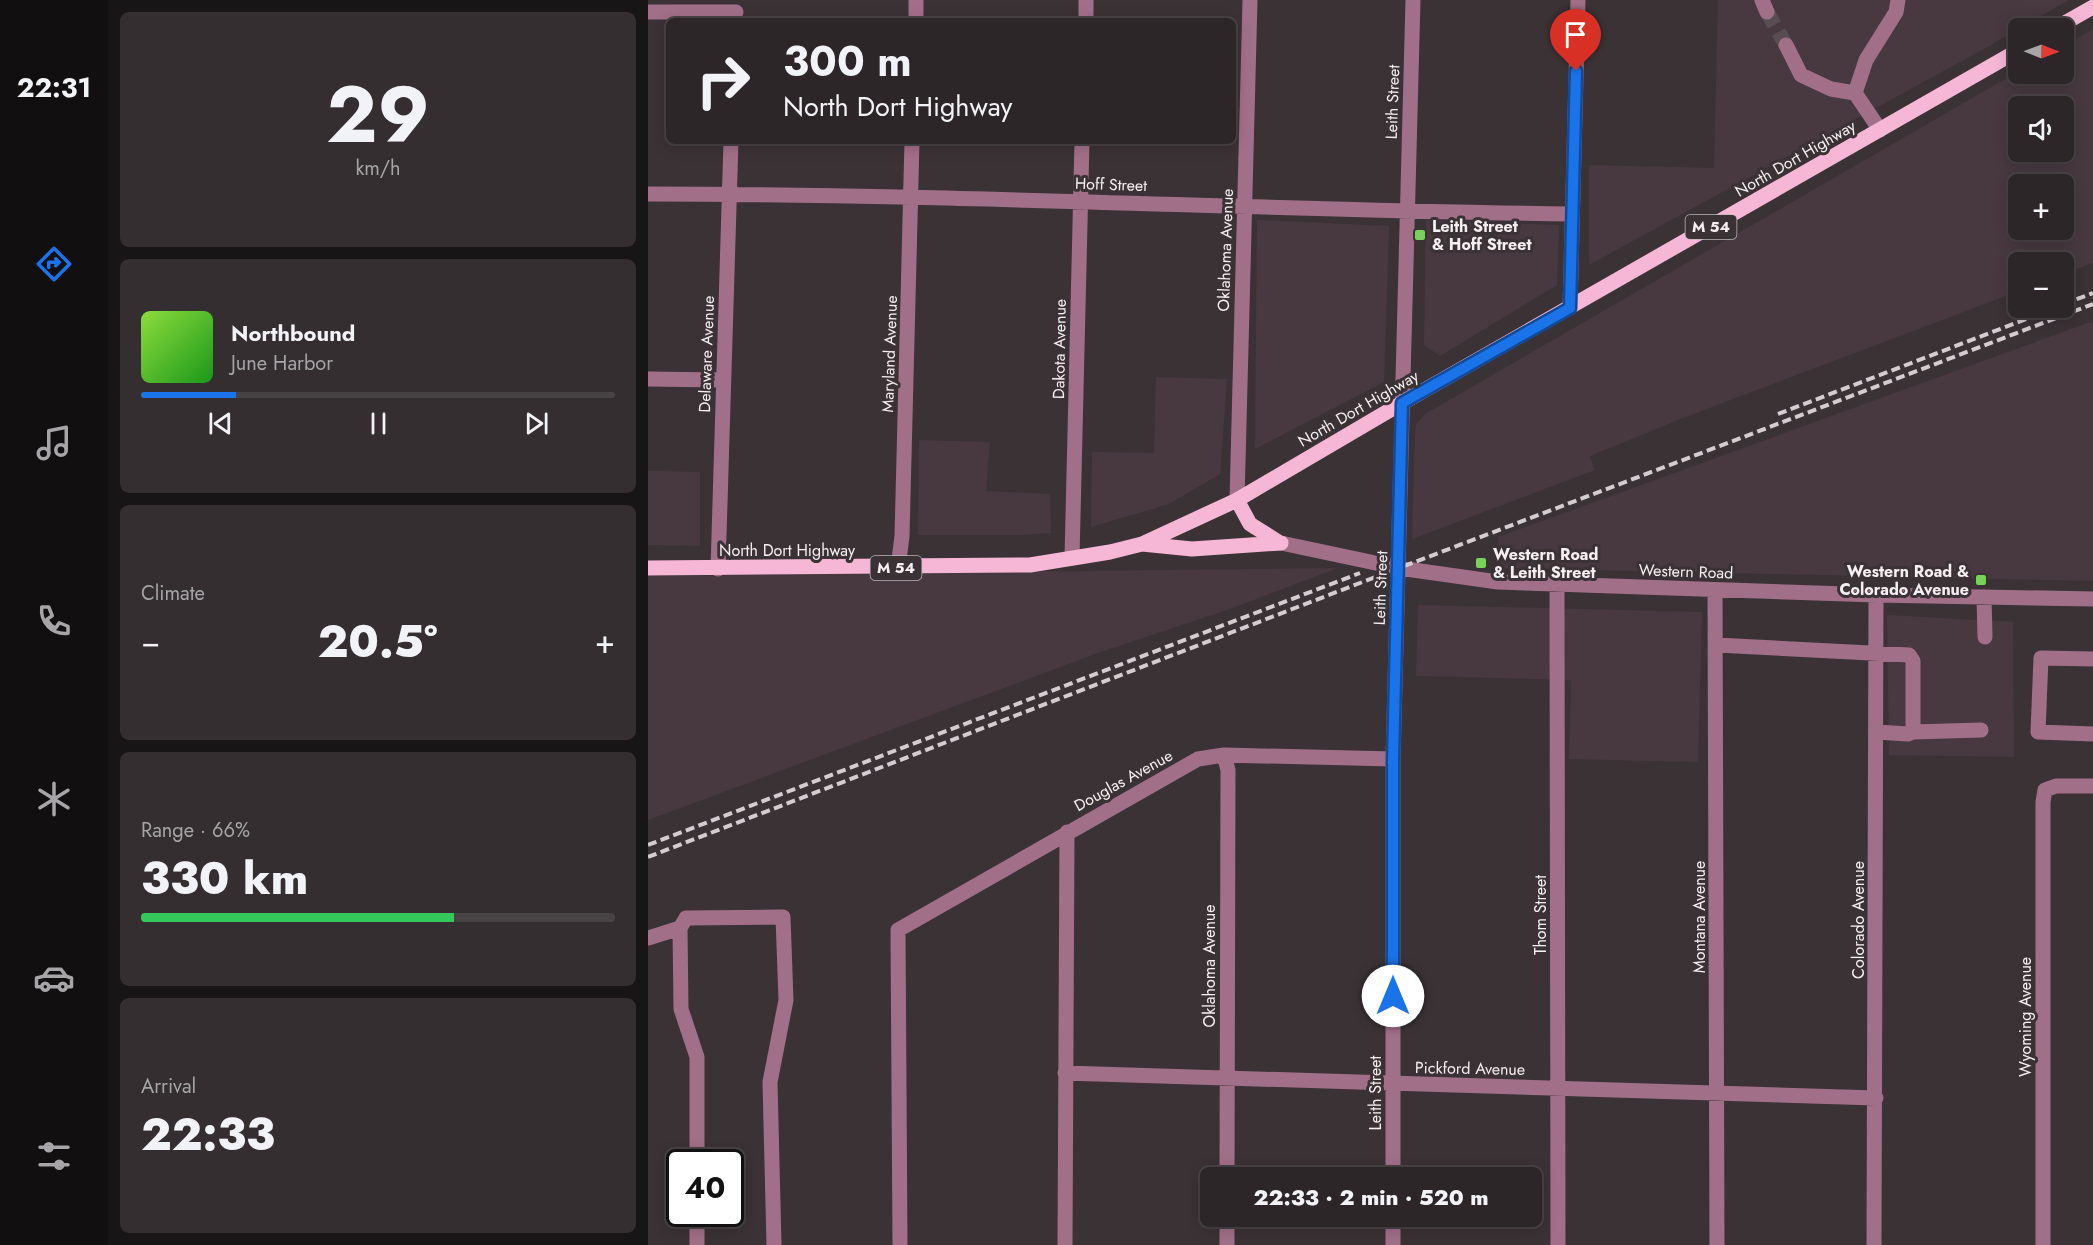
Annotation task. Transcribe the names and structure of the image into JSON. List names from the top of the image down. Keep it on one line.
{"streets":{"main road":["North Dort Highway","M 54"],"street":["Leith Street","Hoff Street","Oklahoma Avenue","Dakota Avenue","Delaware Avenue","Maryland Avenue","Western Road","Douglas Avenue","Thom Street","Montana Avenue","Colorado Avenue","Wyoming Avenue","Pickford Avenue"]},"crossings":[["Leith Street","North Dort Highway"],["Leith Street","Hoff Street"],["Leith Street","Western Road"],["Leith Street","Douglas Avenue"],["Leith Street","Pickford Avenue"],["North Dort Highway","Oklahoma Avenue"],["North Dort Highway","Dakota Avenue"],["North Dort Highway","Delaware Avenue"],["North Dort Highway","Maryland Avenue"],["Hoff Street","Oklahoma Avenue"],["Hoff Street","Dakota Avenue"],["Hoff Street","Delaware Avenue"],["Hoff Street","Maryland Avenue"],["Oklahoma Avenue","Douglas Avenue"],["Oklahoma Avenue","Pickford Avenue"],["Western Road","Thom Street"],["Western Road","Montana Avenue"],["Western Road","Colorado Avenue"],["Thom Street","Pickford Avenue"],["Montana Avenue","Pickford Avenue"],["Colorado Avenue","Pickford Avenue"]],"places":{"transit":["Leith Street & Hoff Street","Western Road & Leith Street","Western Road & Colorado Avenue"]},"north":"right","page":{"tabs":"22:31","tile":[["29","km/h"],"Climate",["Range · 66%","330 km"],["Arrival","22:33"]],"map_buttons":["+","−"],"turn":["300 m","North Dort Highway"],"song":["Northbound","June Harbor"],"heat":["−","20.5°","+"],"limit":"40","trip":"22:33 · 2 min · 520 m"}}
